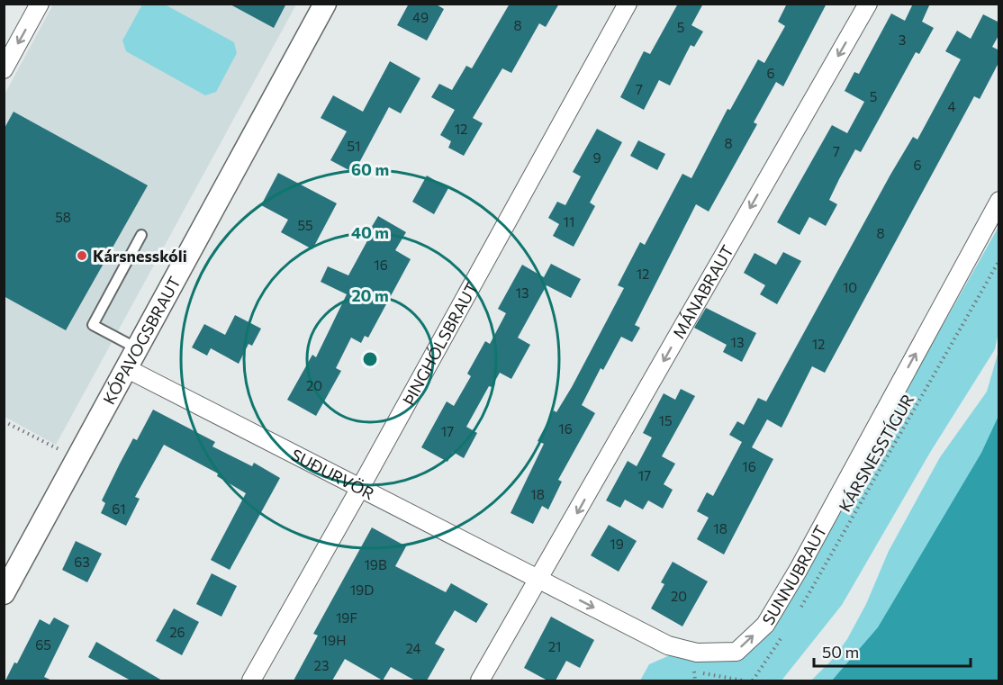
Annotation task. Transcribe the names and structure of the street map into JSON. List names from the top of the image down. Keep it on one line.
{"streets":{"street":["MÁNABRAUT","KÓPAVOGSBRAUT","ÞINGHÓLSBRAUT","SUÐURVÖR","SUNNUBRAUT"],"path":["KÁRSNESSTÍGUR"]},"crossings":[["MÁNABRAUT","SUÐURVÖR"],["MÁNABRAUT","SUNNUBRAUT"],["KÓPAVOGSBRAUT","SUÐURVÖR"],["ÞINGHÓLSBRAUT","SUÐURVÖR"],["SUÐURVÖR","SUNNUBRAUT"]],"one_way":["MÁNABRAUT","SUNNUBRAUT"],"places":["Kársnesskóli"],"house_numbers":["49","8","5","3","6","7","5","4","12","8","51","7","9","6","58","11","55","8","16","12","10","13","13","12","20","15","16","17","16","17","18","61","18","19","63","19B","19D","20","19F","26","19H","65","21","24","23"],"scale_bar":"50 m","rings":["60 m","40 m","20 m"]}
